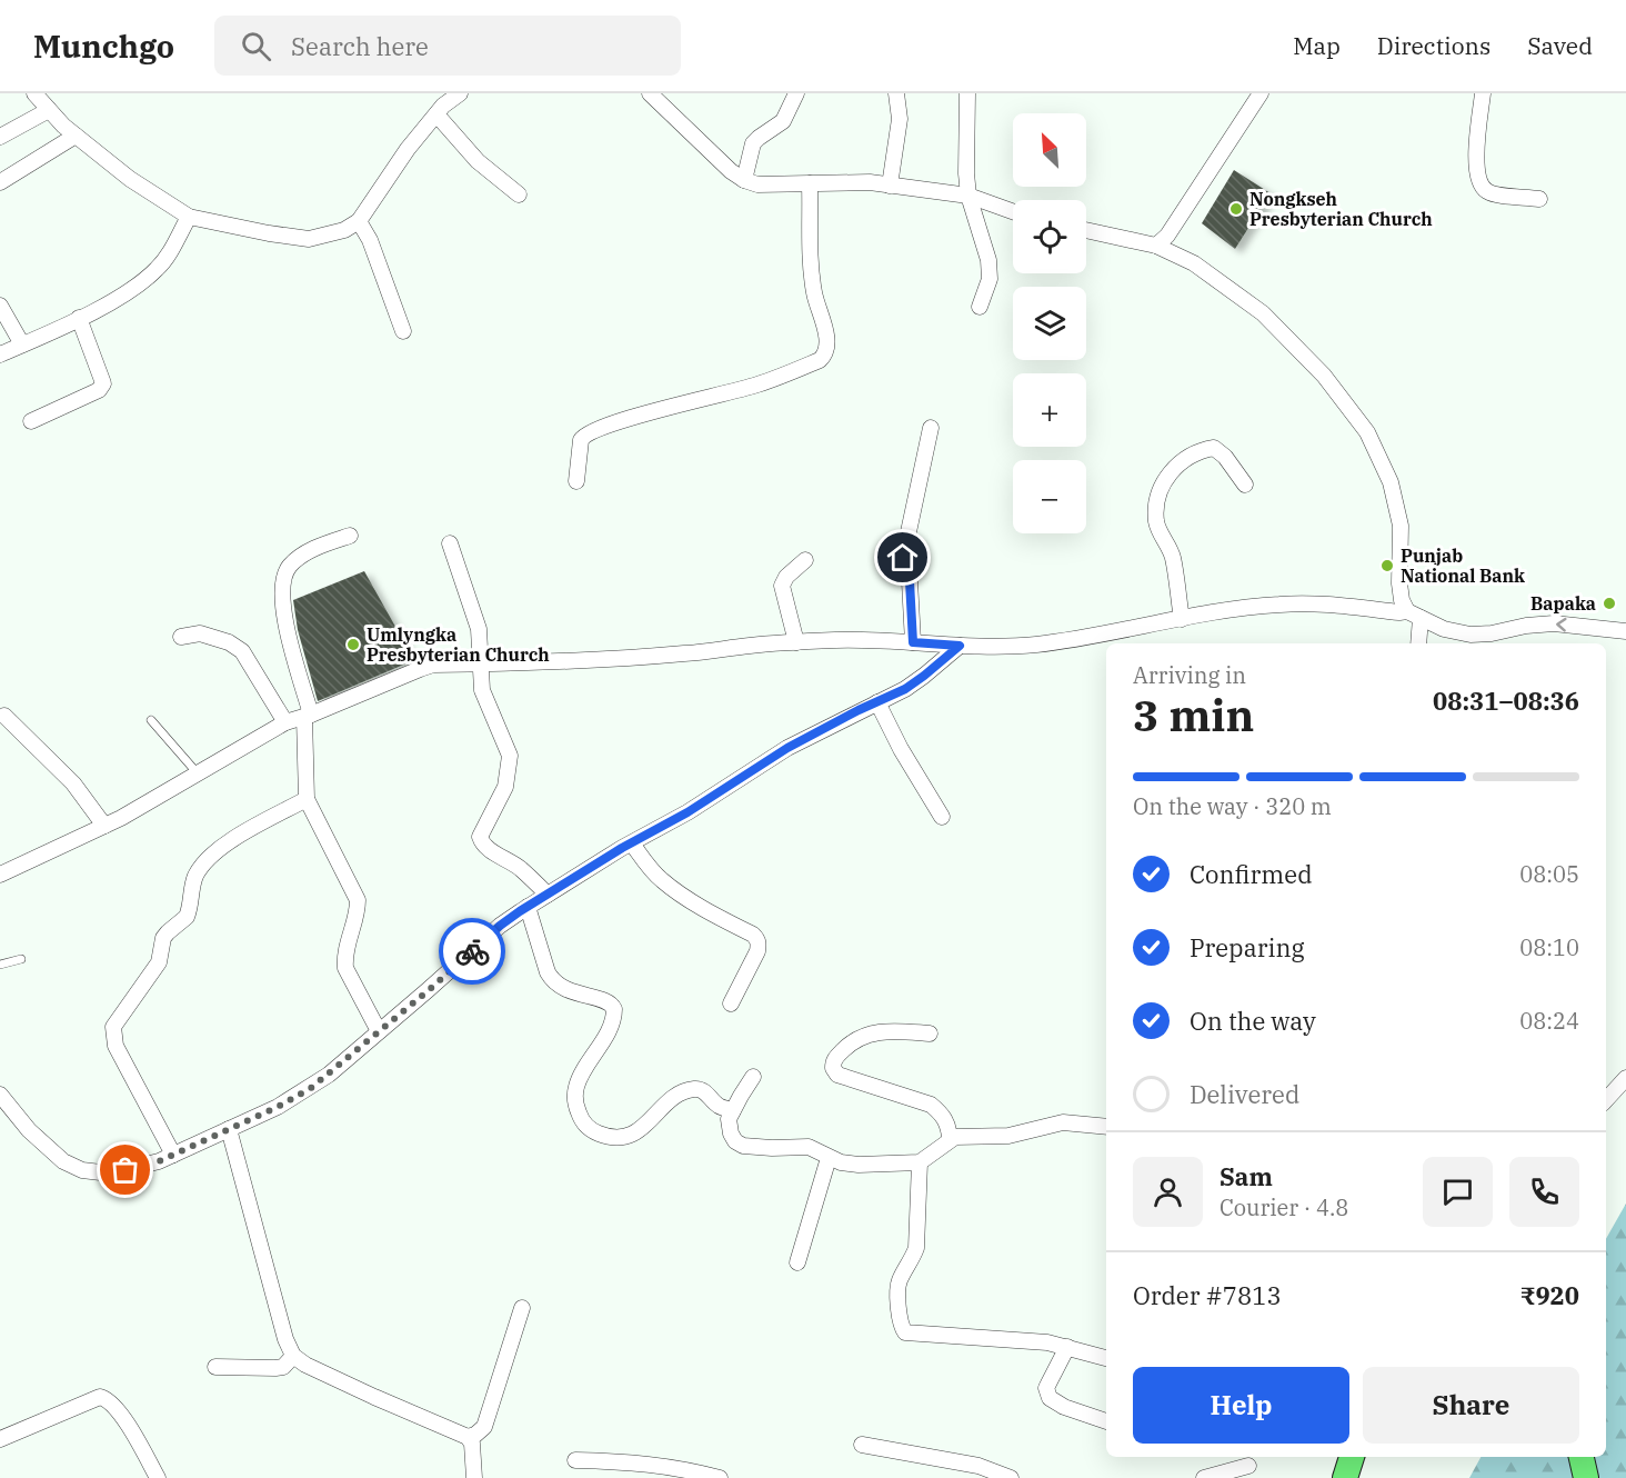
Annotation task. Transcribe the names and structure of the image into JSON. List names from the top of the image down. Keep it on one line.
{"places":["Nongkseh Presbyterian Church","Punjab National Bank","Bapaka","Umlyngka Presbyterian Church"],"north":"top left","page":{"header":"Munchgo","search":"Search here","nav":["Map","Directions","Saved"],"map_buttons":["+","−"],"heading":["3 min","Arriving in","08:31–08:36"],"panel":["Sam","Courier · 4.8","Order #7813","₹920"],"bar":"On the way · 320 m","list":[["Confirmed","08:05"],["Preparing","08:10"],["On the way","08:24"],"Delivered"],"buttons":["Help","Share"]}}
